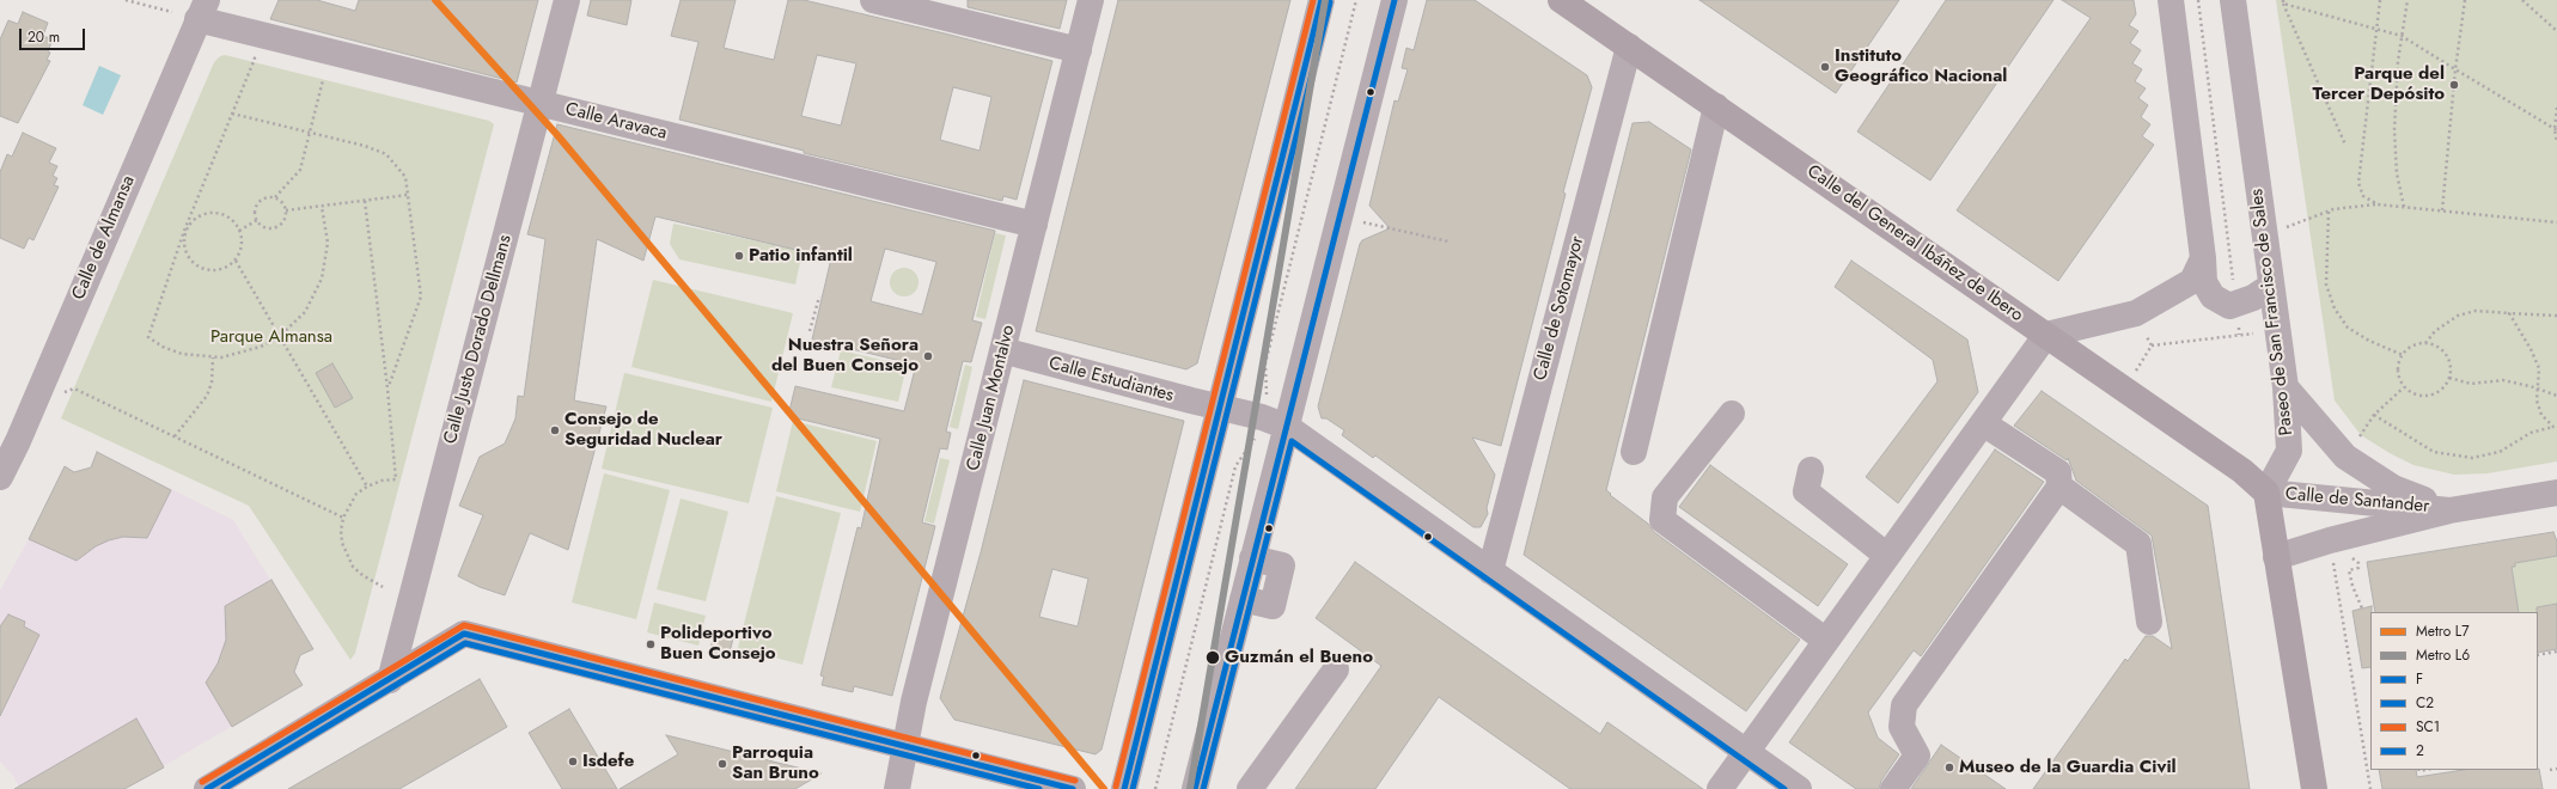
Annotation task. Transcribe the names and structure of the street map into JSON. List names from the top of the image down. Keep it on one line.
{"streets":{"main road":["Calle del General Ibáñez de Ibero"],"street":["Calle Aravaca","Calle de Almansa","Calle de Sotomayor","Paseo de San Francisco de Sales","Calle Justo Dorado Dellmans","Calle Estudiantes","Calle Juan Montalvo","Calle de Santander"]},"crossings":[["Calle Aravaca","Calle de Almansa"],["Calle Aravaca","Calle Justo Dorado Dellmans"],["Calle Aravaca","Calle Juan Montalvo"],["Calle del General Ibáñez de Ibero","Calle de Sotomayor"],["Calle del General Ibáñez de Ibero","Paseo de San Francisco de Sales"],["Calle del General Ibáñez de Ibero","Calle de Santander"],["Calle de Sotomayor","Calle Estudiantes"],["Paseo de San Francisco de Sales","Calle de Santander"],["Calle Estudiantes","Calle Juan Montalvo"]],"parks":["Parque Almansa"],"places":["Instituto Geográfico Nacional","Parque del Tercer Depósito","Patio infantil","Nuestra Señora del Buen Consejo","Consejo de Seguridad Nuclear","Polideportivo Buen Consejo","Guzmán el Bueno","Isdefe","Parroquia San Bruno","Museo de la Guardia Civil"],"lines":["metro line L7","metro line L6","transit line F","transit line SC1","transit line C2","transit line 2"],"legend":["Metro L7","Metro L6","F","C2","SC1","2"],"scale_bar":"20 m"}
